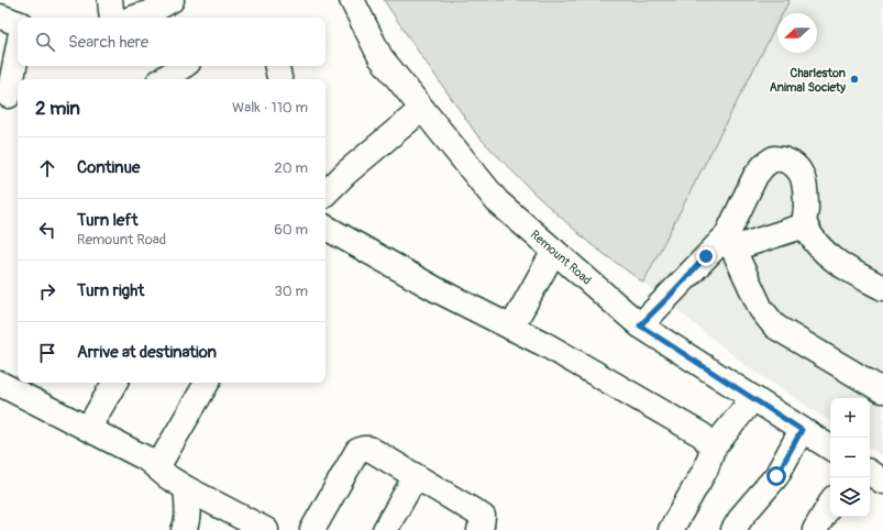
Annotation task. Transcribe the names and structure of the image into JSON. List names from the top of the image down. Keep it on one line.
{"streets":{"street":["Remount Road"]},"places":["Charleston Animal Society"],"north":"left","page":{"search":"Search here","heading":["2 min","Walk · 110 m"],"list":[["Continue","20 m"],["Turn left","Remount Road","60 m"],["Turn right","30 m"],"Arrive at destination"],"map_buttons":["+","−"]}}
